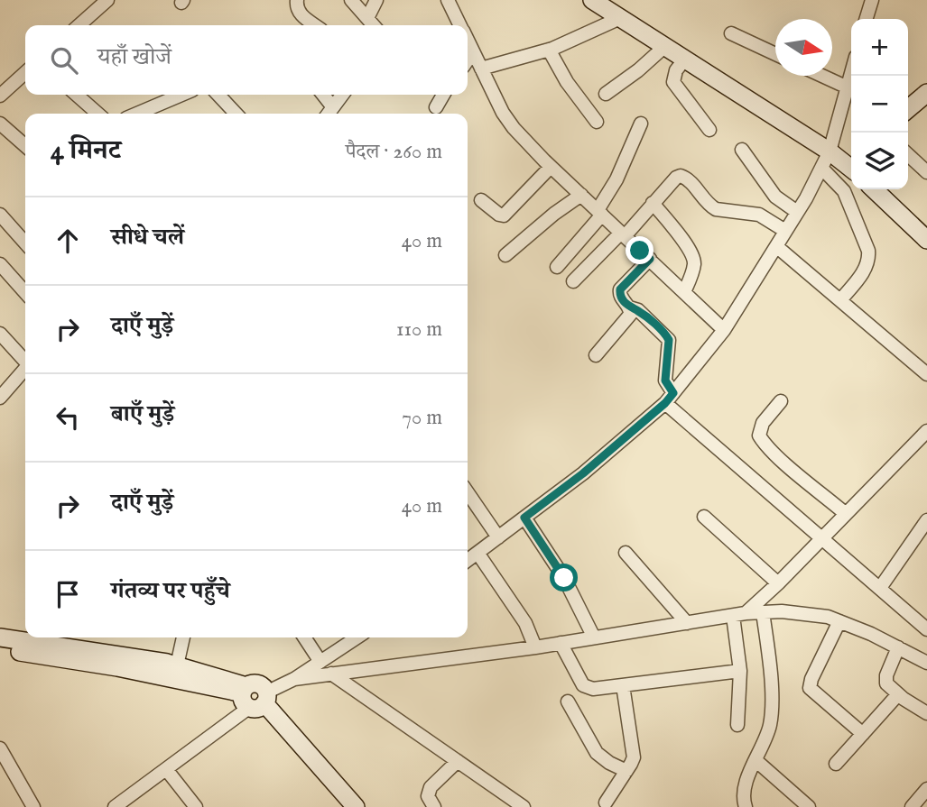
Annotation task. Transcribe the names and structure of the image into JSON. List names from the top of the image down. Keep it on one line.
{"north":"right","page":{"map_buttons":["+","−"],"search":"यहाँ खोजें","heading":["4 मिनट","पैदल · 260 m"],"list":[["सीधे चलें","40 m"],["दाएँ मुड़ें","110 m"],["बाएँ मुड़ें","70 m"],["दाएँ मुड़ें","40 m"],"गंतव्य पर पहुँचे"]}}
